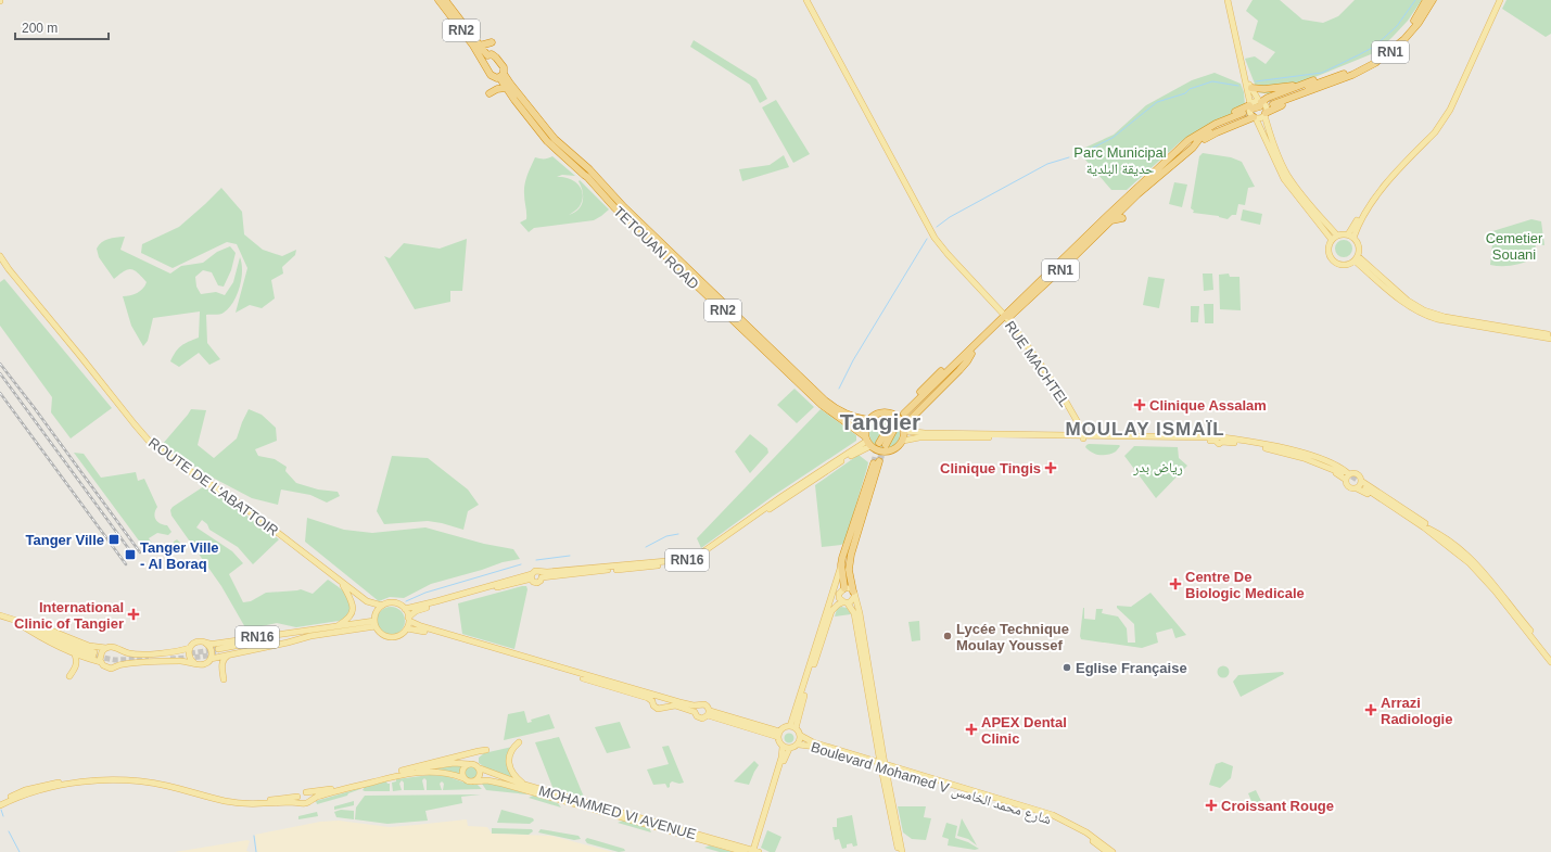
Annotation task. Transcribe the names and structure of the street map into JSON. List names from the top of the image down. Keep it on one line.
{"streets":{"highway":["RN2","RN1","TETOUAN ROAD"],"main road":["RUE MACHTEL","ROUTE DE L’ABATTOIR","RN16","Boulevard Mohamed V شارع محمد الخامس","MOHAMMED VI AVENUE"]},"crossings":[["RN2","RN1"],["RN2","TETOUAN ROAD"],["RN2","RN16"],["RN1","TETOUAN ROAD"],["RN1","RUE MACHTEL"],["RN1","RN16"],["TETOUAN ROAD","RN16"],["ROUTE DE L’ABATTOIR","RN16"]],"districts":["Tangier","MOULAY ISMAÏL"],"parks":["Parc Municipal حديقة البلدية","Cemetier Souani","رياض بدر"],"places":{"health":["Clinique Assalam","Clinique Tingis","Centre De Biologic Medicale","International Clinic of Tangier","Arrazi Radiologie","APEX Dental Clinic","Croissant Rouge"],"transit":["Tanger Ville","Tanger Ville - Al Boraq"],"other":["Lycée Technique Moulay Youssef","Eglise Française"]},"scale_bar":"200 m"}
